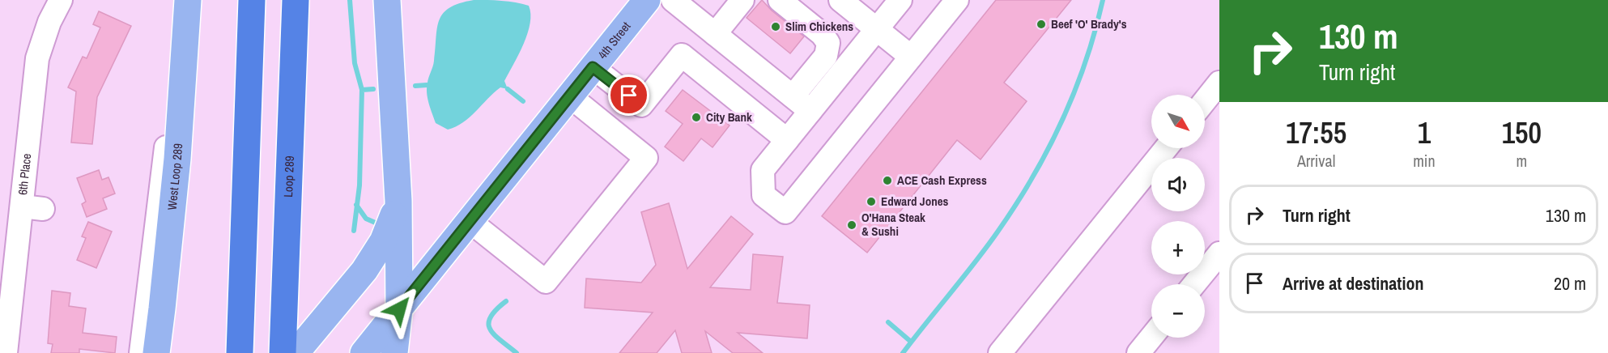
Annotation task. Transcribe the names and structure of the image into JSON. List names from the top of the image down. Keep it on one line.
{"streets":{"highway":["Loop 289"],"main road":["4th Street","West Loop 289"],"street":["6th Place"]},"places":["Beef 'O' Brady's","Slim Chickens","City Bank","ACE Cash Express","Edward Jones","O'Hana Steak & Sushi"],"north":"bottom right","page":{"turn":["130 m","Turn right"],"map_buttons":["+","−"],"eta":["17:55","Arrival","1","min","150","m"],"list":[{"name":"Turn right","value":"130 m"},{"name":"Arrive at destination","value":"20 m"}]}}
